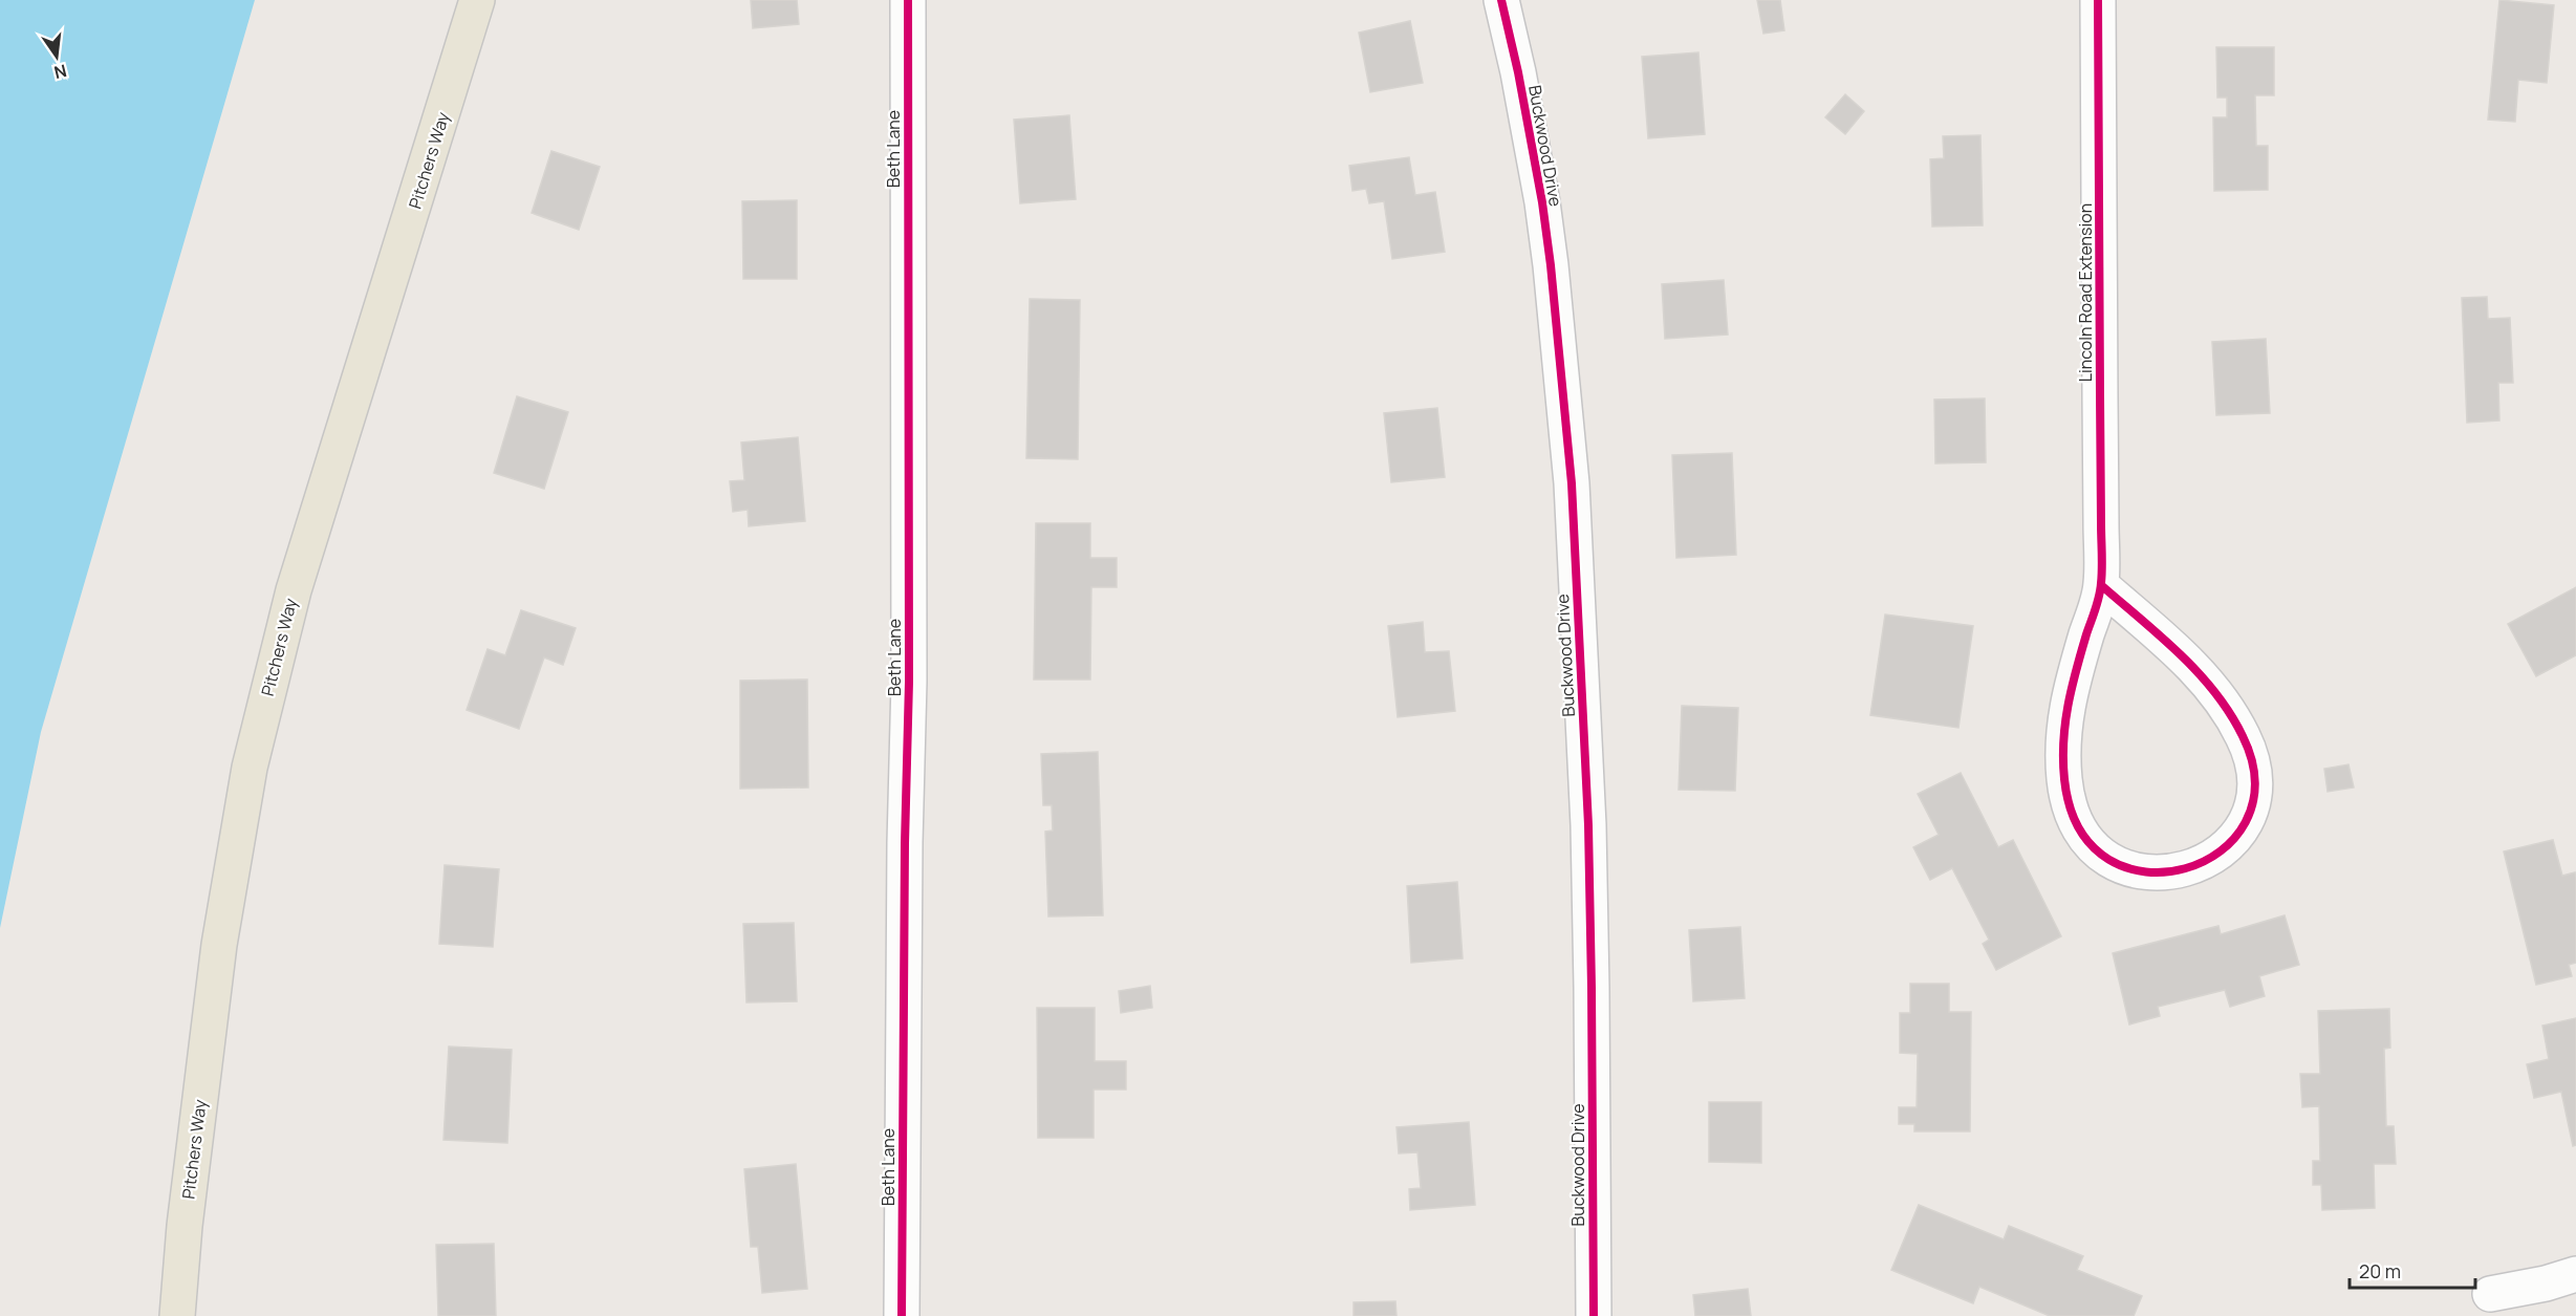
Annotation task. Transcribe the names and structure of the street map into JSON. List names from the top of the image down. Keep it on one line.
{"streets":{"main road":["Pitchers Way"],"street":["Buckwood Drive","Beth Lane","Lincoln Road Extension"]},"scale_bar":"20 m","north":"bottom"}
